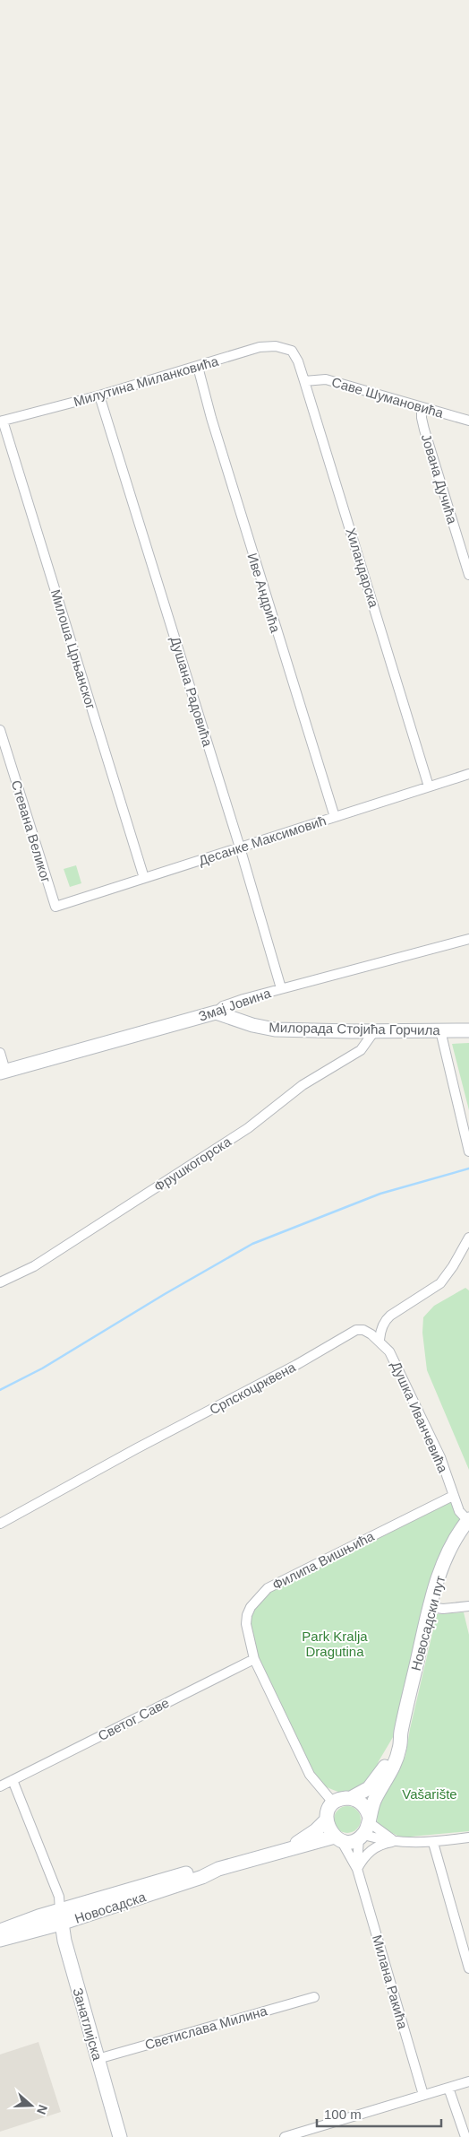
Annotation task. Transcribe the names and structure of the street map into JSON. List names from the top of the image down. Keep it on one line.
{"streets":{"main road":["Змај Јовина","Милорада Стојића Горчила","Новосадски пут","Новосадска","Занатлијска"],"street":["Милутина Миланковића","Саве Шумановића","Јована Дучића","Хиландарска","Иве Андрића","Милоша Црњанског","Душана Радовића","Стевана Великог","Десанке Максимовић","Фрушкогорска","Српскоцрквена","Душка Иванчевића","Филипа Вишњића","Светог Саве","Милана Ракића","Светислава Милина"]},"crossings":[["Милутина Миланковића","Хиландарска"],["Милутина Миланковића","Иве Андрића"],["Милутина Миланковића","Милоша Црњанског"],["Милутина Миланковића","Душана Радовића"],["Саве Шумановића","Јована Дучића"],["Саве Шумановића","Хиландарска"],["Хиландарска","Десанке Максимовић"],["Иве Андрића","Десанке Максимовић"],["Милоша Црњанског","Десанке Максимовић"],["Душана Радовића","Десанке Максимовић"],["Душана Радовића","Змај Јовина"],["Стевана Великог","Десанке Максимовић"],["Змај Јовина","Милорада Стојића Горчила"],["Милорада Стојића Горчила","Фрушкогорска"],["Српскоцрквена","Душка Иванчевића"],["Душка Иванчевића","Филипа Вишњића"],["Душка Иванчевића","Новосадски пут"],["Филипа Вишњића","Новосадски пут"],["Филипа Вишњића","Светог Саве"],["Филипа Вишњића","Новосадска"],["Филипа Вишњића","Милана Ракића"],["Новосадски пут","Новосадска"],["Новосадски пут","Милана Ракића"],["Новосадска","Милана Ракића"],["Новосадска","Занатлијска"],["Занатлијска","Светислава Милина"]],"parks":["Park Kralja Dragutina","Vašarište"],"scale_bar":"100 m","north":"right"}
